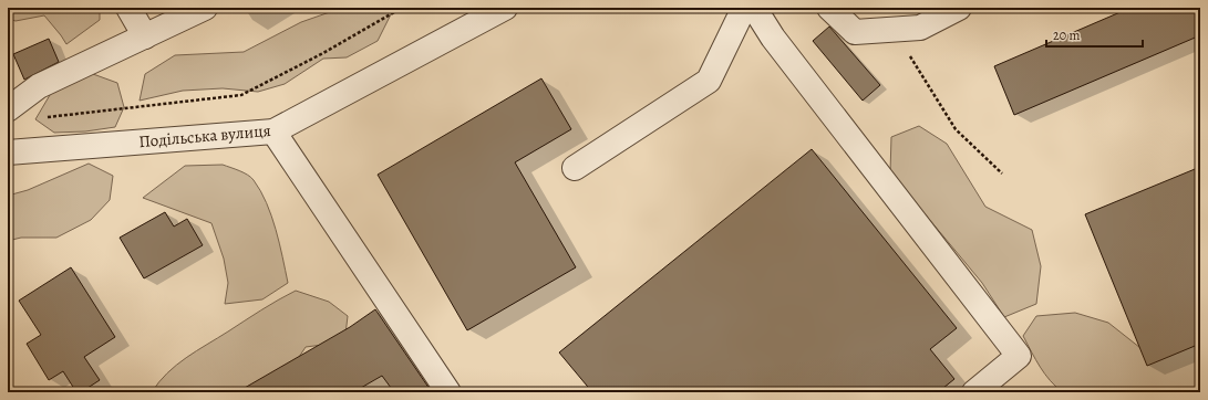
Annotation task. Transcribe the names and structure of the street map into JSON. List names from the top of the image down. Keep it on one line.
{"streets":{"street":["Подільська вулиця"]},"scale_bar":"20 m"}
